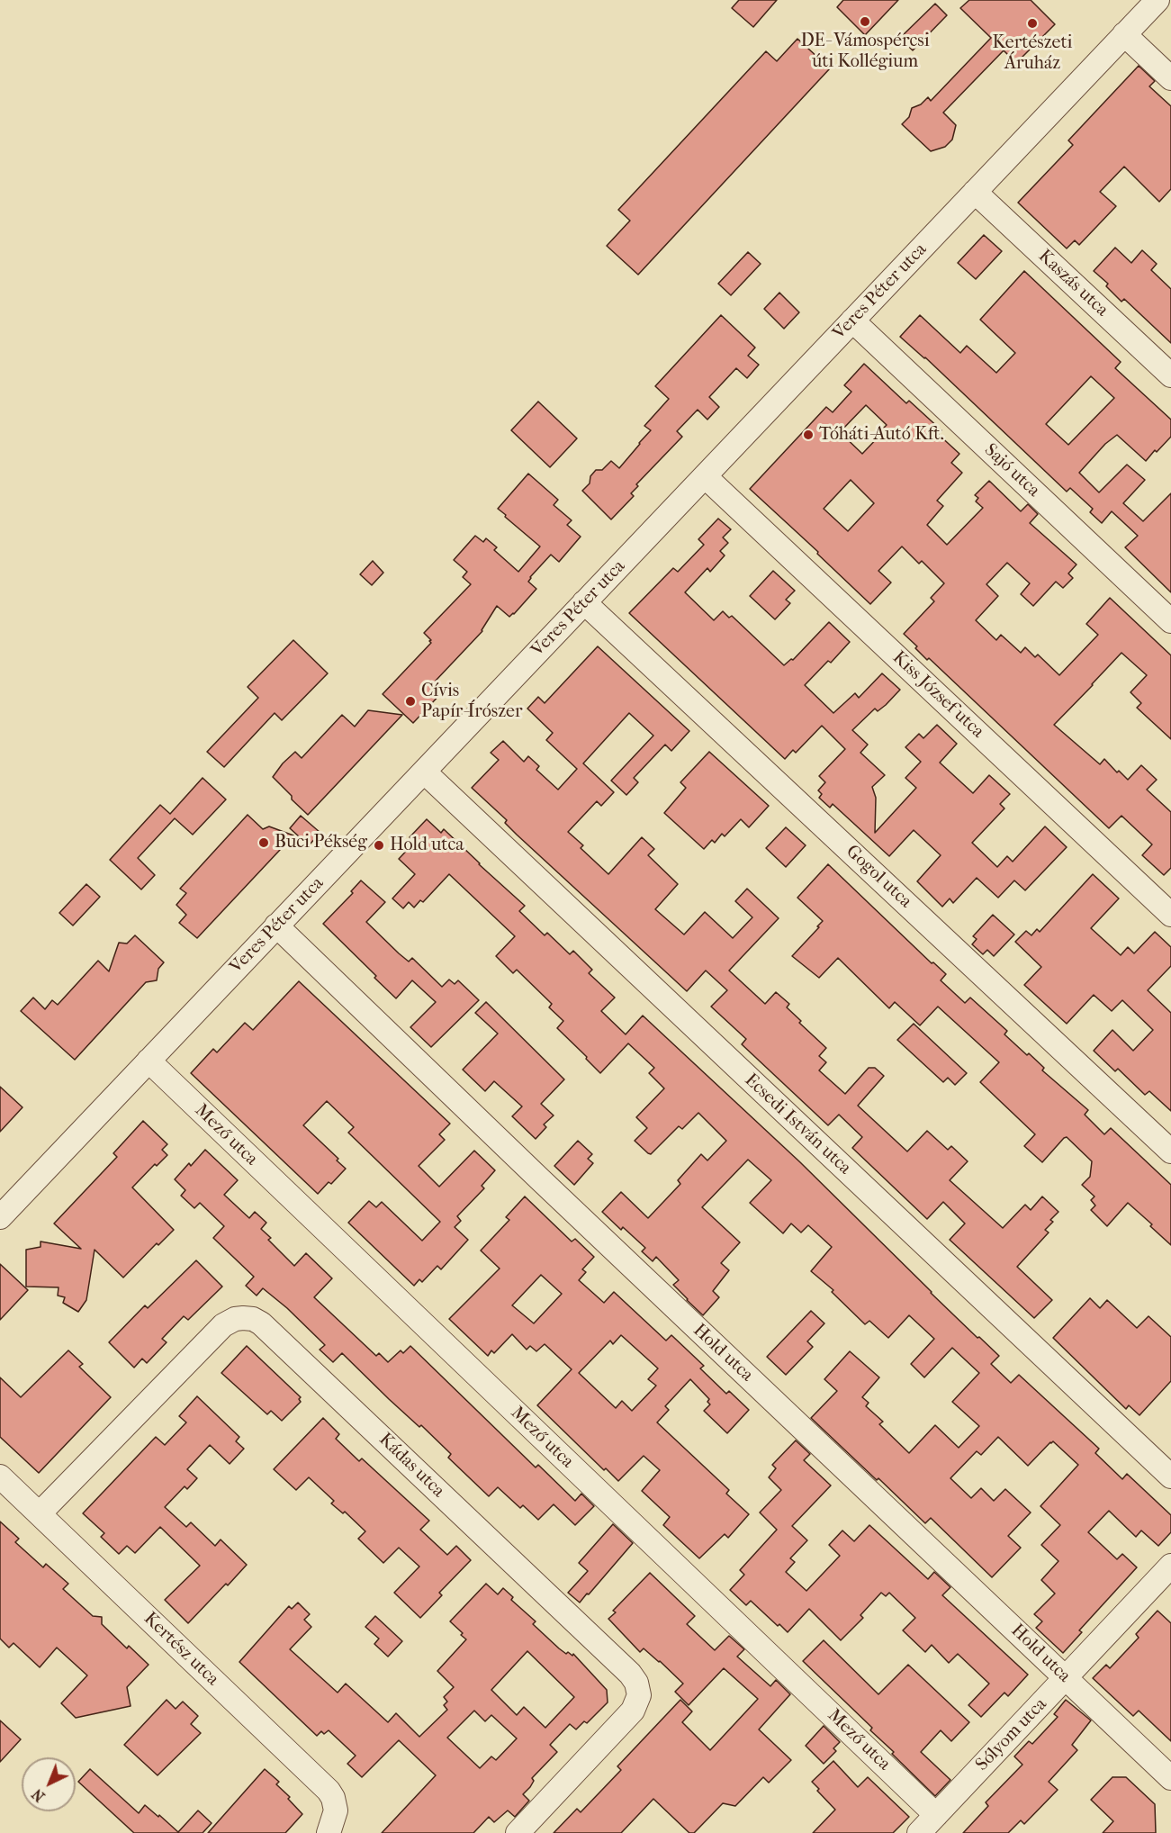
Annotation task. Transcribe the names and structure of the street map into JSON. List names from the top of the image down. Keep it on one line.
{"streets":{"street":["Kaszás utca","Veres Péter utca","Sajó utca","Kiss József utca","Gogol utca","Ecsedi István utca","Mező utca","Hold utca","Kádas utca","Kertész utca","Sólyom utca"]},"crossings":[["Kaszás utca","Veres Péter utca"],["Veres Péter utca","Sajó utca"],["Veres Péter utca","Kiss József utca"],["Veres Péter utca","Gogol utca"],["Veres Péter utca","Ecsedi István utca"],["Veres Péter utca","Mező utca"],["Veres Péter utca","Hold utca"],["Mező utca","Sólyom utca"],["Hold utca","Sólyom utca"],["Kádas utca","Kertész utca"]],"places":["DE- Vámospércsi úti Kollégium","Kertészeti Áruház","Tóháti-Autó Kft.","Cívis Papír-Írószer","Buci Pékség","Hold utca"],"north":"bottom left"}
